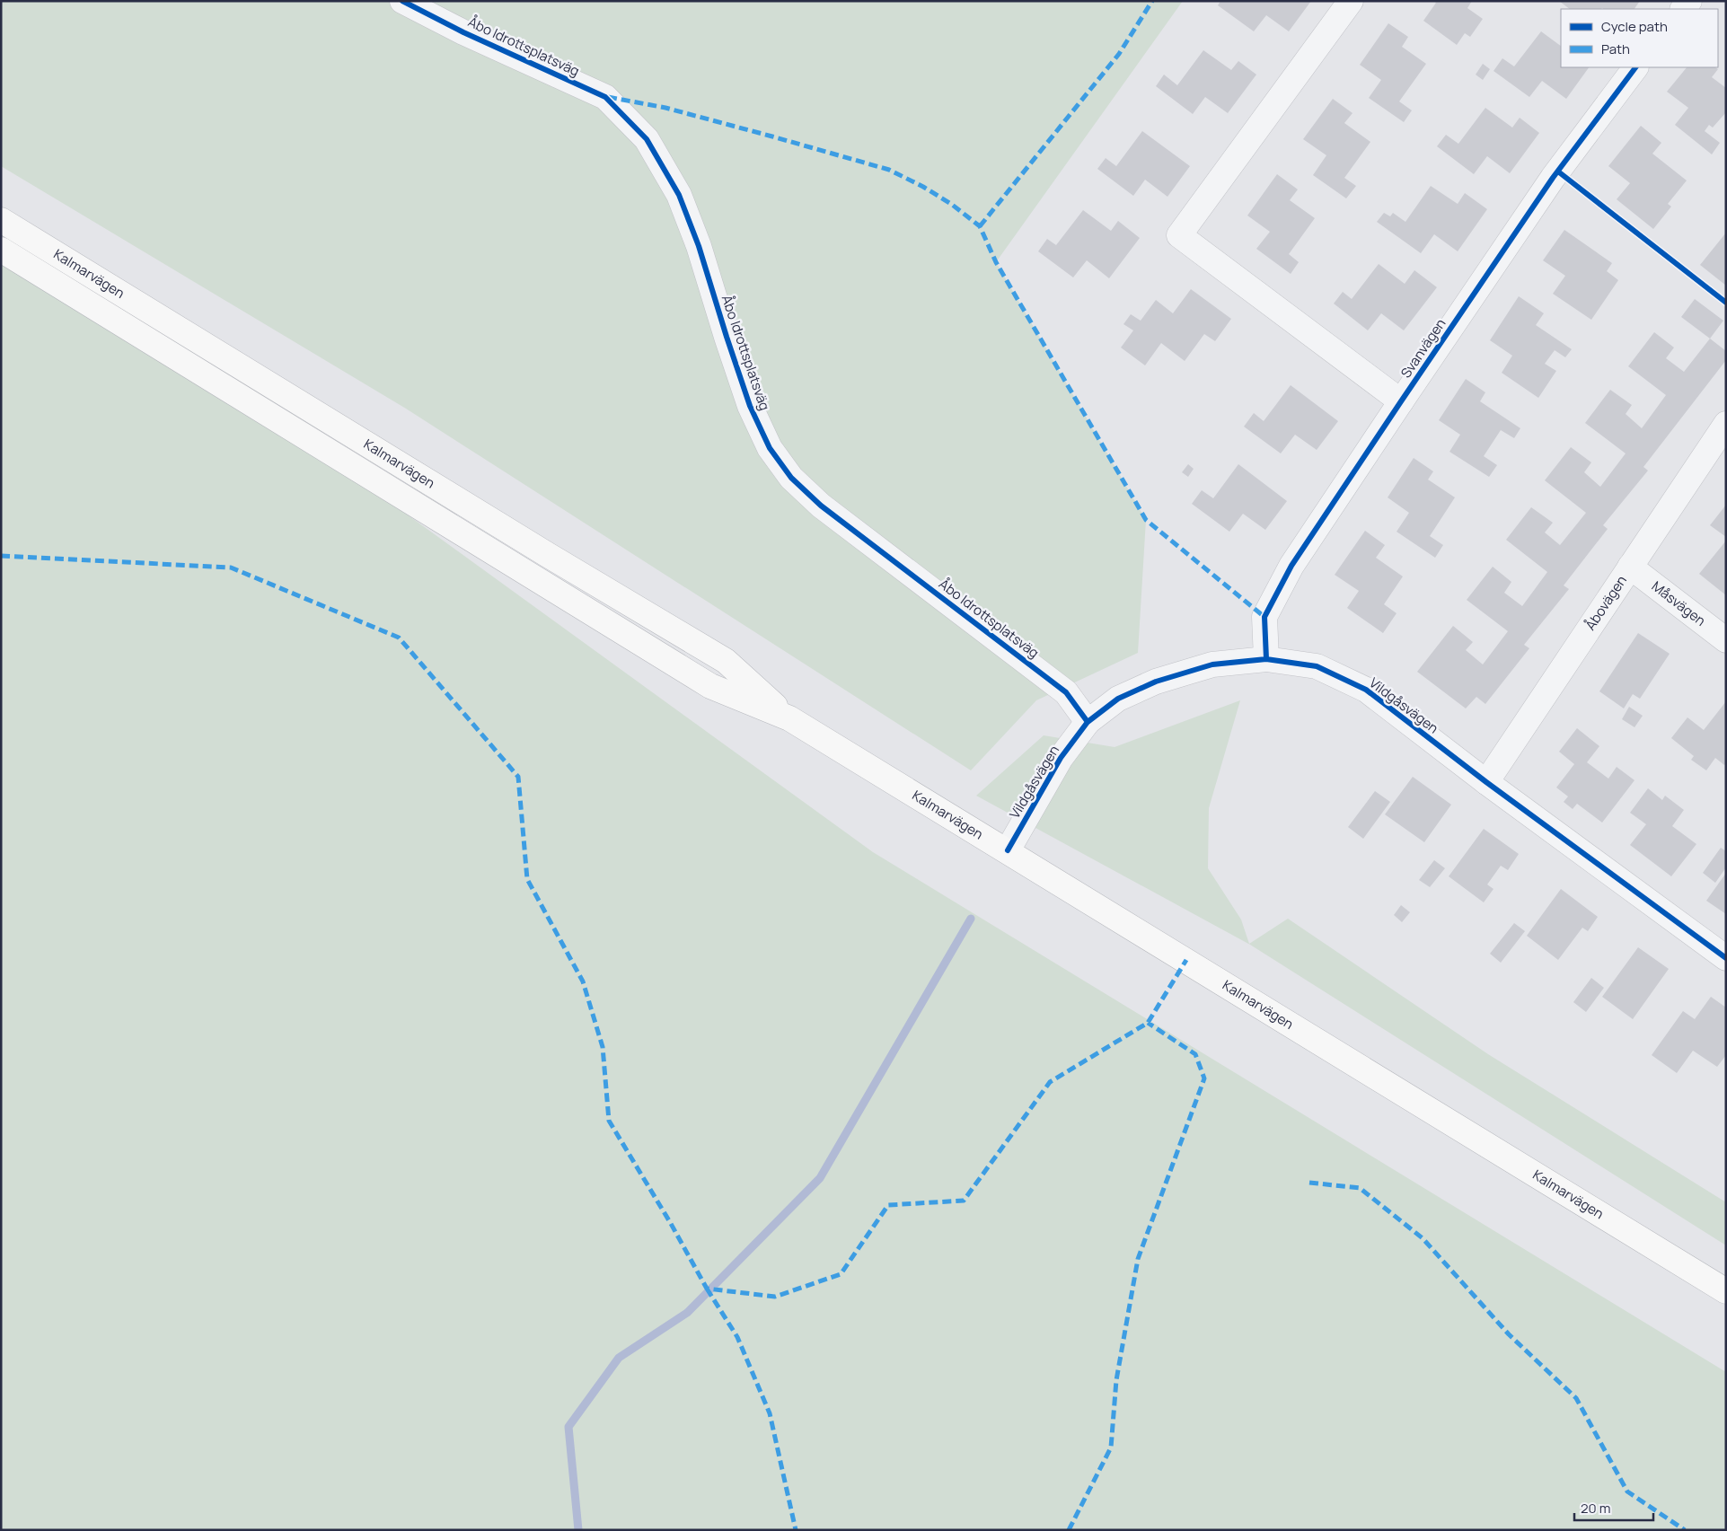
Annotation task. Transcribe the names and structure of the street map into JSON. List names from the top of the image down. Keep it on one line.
{"streets":{"highway":["Kalmarvägen"],"street":["Åbo Idrottsplatsväg","Svanvägen","Åbovägen","Måsvägen","Vildgåsvägen"]},"crossings":[["Åbo Idrottsplatsväg","Vildgåsvägen"],["Kalmarvägen","Vildgåsvägen"],["Svanvägen","Vildgåsvägen"],["Åbovägen","Måsvägen"],["Åbovägen","Vildgåsvägen"]],"legend":["Cycle path","Path"],"scale_bar":"20 m"}
